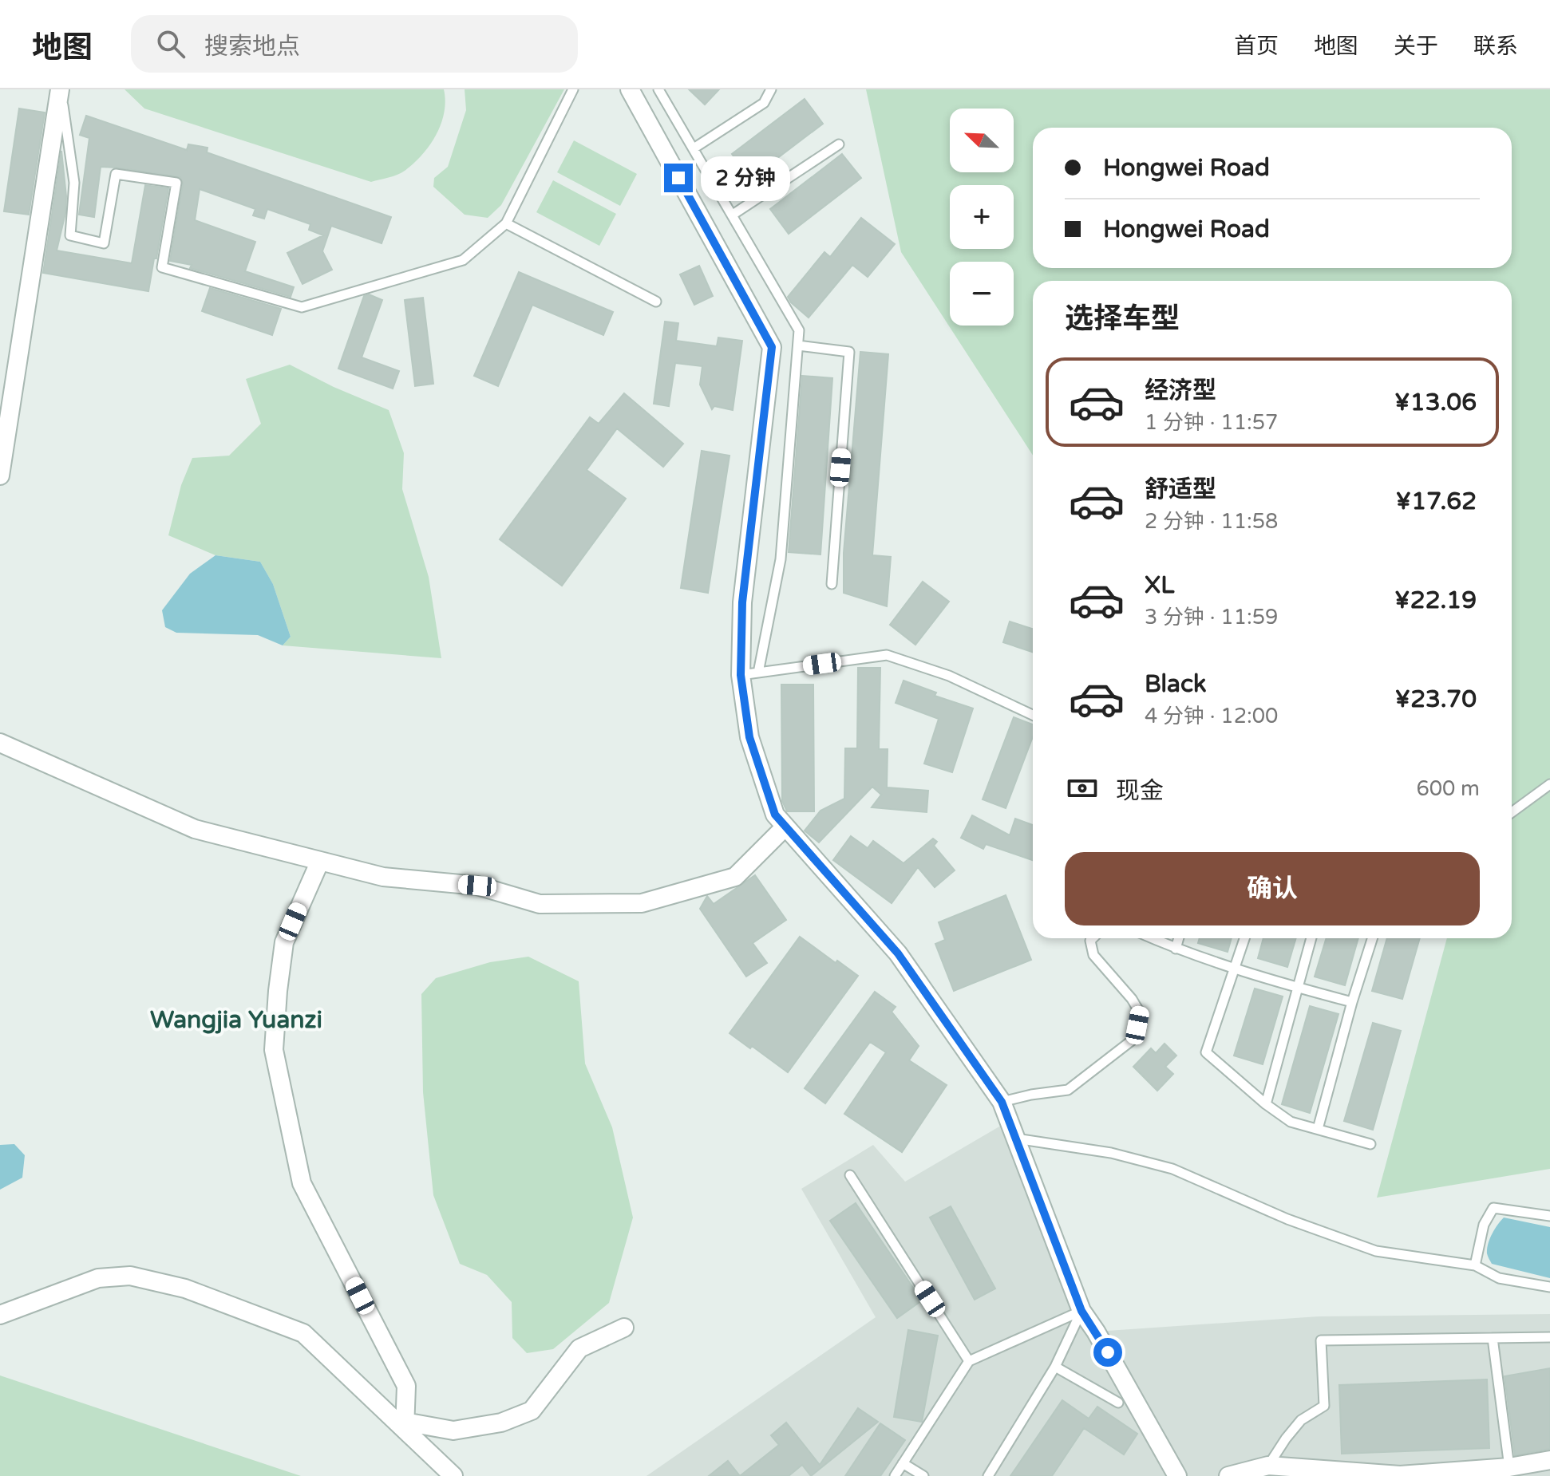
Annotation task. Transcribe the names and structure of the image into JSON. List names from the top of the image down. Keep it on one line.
{"districts":["Wangjia Yuanzi"],"north":"top left","page":{"header":"地图","search":"搜索地点","nav":["首页","地图","关于","联系"],"map_buttons":["+","−"],"banner":["Hongwei Road","Hongwei Road"],"bubble":"2 分钟","heading":"选择车型","list":[{"name":"经济型","note":"1 分钟 · 11:57","value":"¥13.06"},{"name":"舒适型","note":"2 分钟 · 11:58","value":"¥17.62"},{"name":"XL","note":"3 分钟 · 11:59","value":"¥22.19"},{"name":"Black","note":"4 分钟 · 12:00","value":"¥23.70"}],"pay":["现金","600 m"],"buttons":"确认"}}
